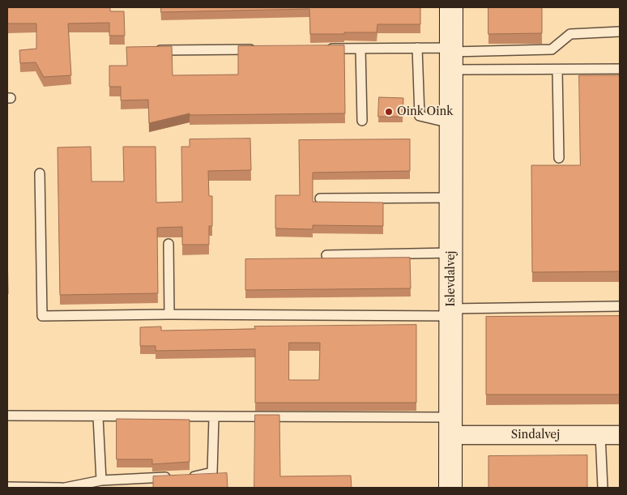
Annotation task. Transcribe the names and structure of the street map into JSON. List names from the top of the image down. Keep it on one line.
{"streets":{"street":["Islevdalvej","Sindalvej"]},"crossings":[["Islevdalvej","Sindalvej"]],"places":["Oink Oink"]}
